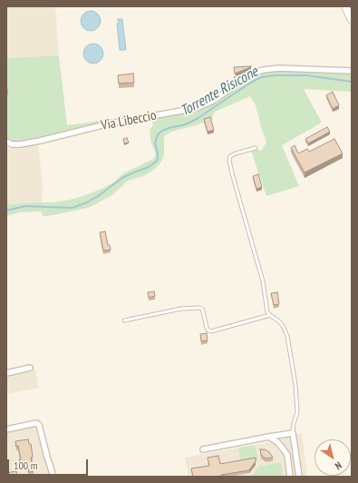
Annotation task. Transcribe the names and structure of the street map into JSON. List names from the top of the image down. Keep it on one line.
{"streets":{"street":["Via Libeccio"]},"water":["Torrente Risicone"],"scale_bar":"100 m","north":"bottom right"}
